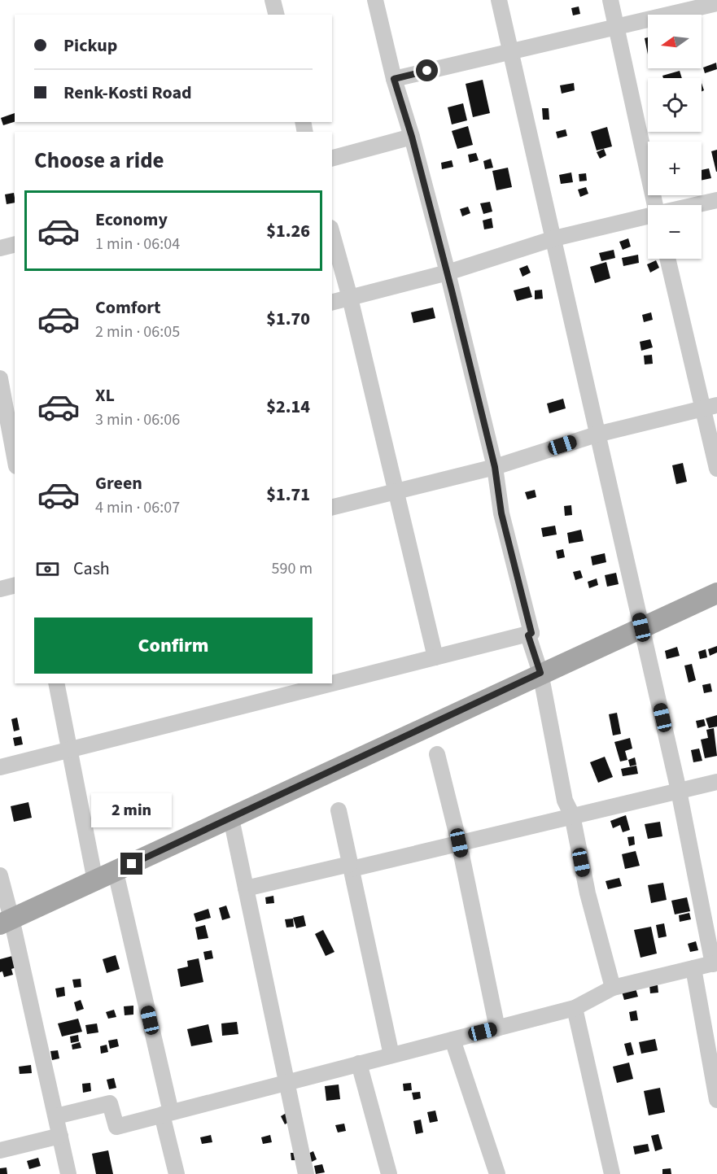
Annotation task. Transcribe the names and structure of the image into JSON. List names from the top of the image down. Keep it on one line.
{"north":"left","page":{"map_buttons":["+","−"],"banner":["Pickup","Renk-Kosti Road"],"heading":"Choose a ride","list":[{"name":"Economy","note":"1 min · 06:04","value":"$1.26"},{"name":"Comfort","note":"2 min · 06:05","value":"$1.70"},{"name":"XL","note":"3 min · 06:06","value":"$2.14"},{"name":"Green","note":"4 min · 06:07","value":"$1.71"}],"pay":["Cash","590 m"],"buttons":"Confirm","bubble":"2 min"}}
